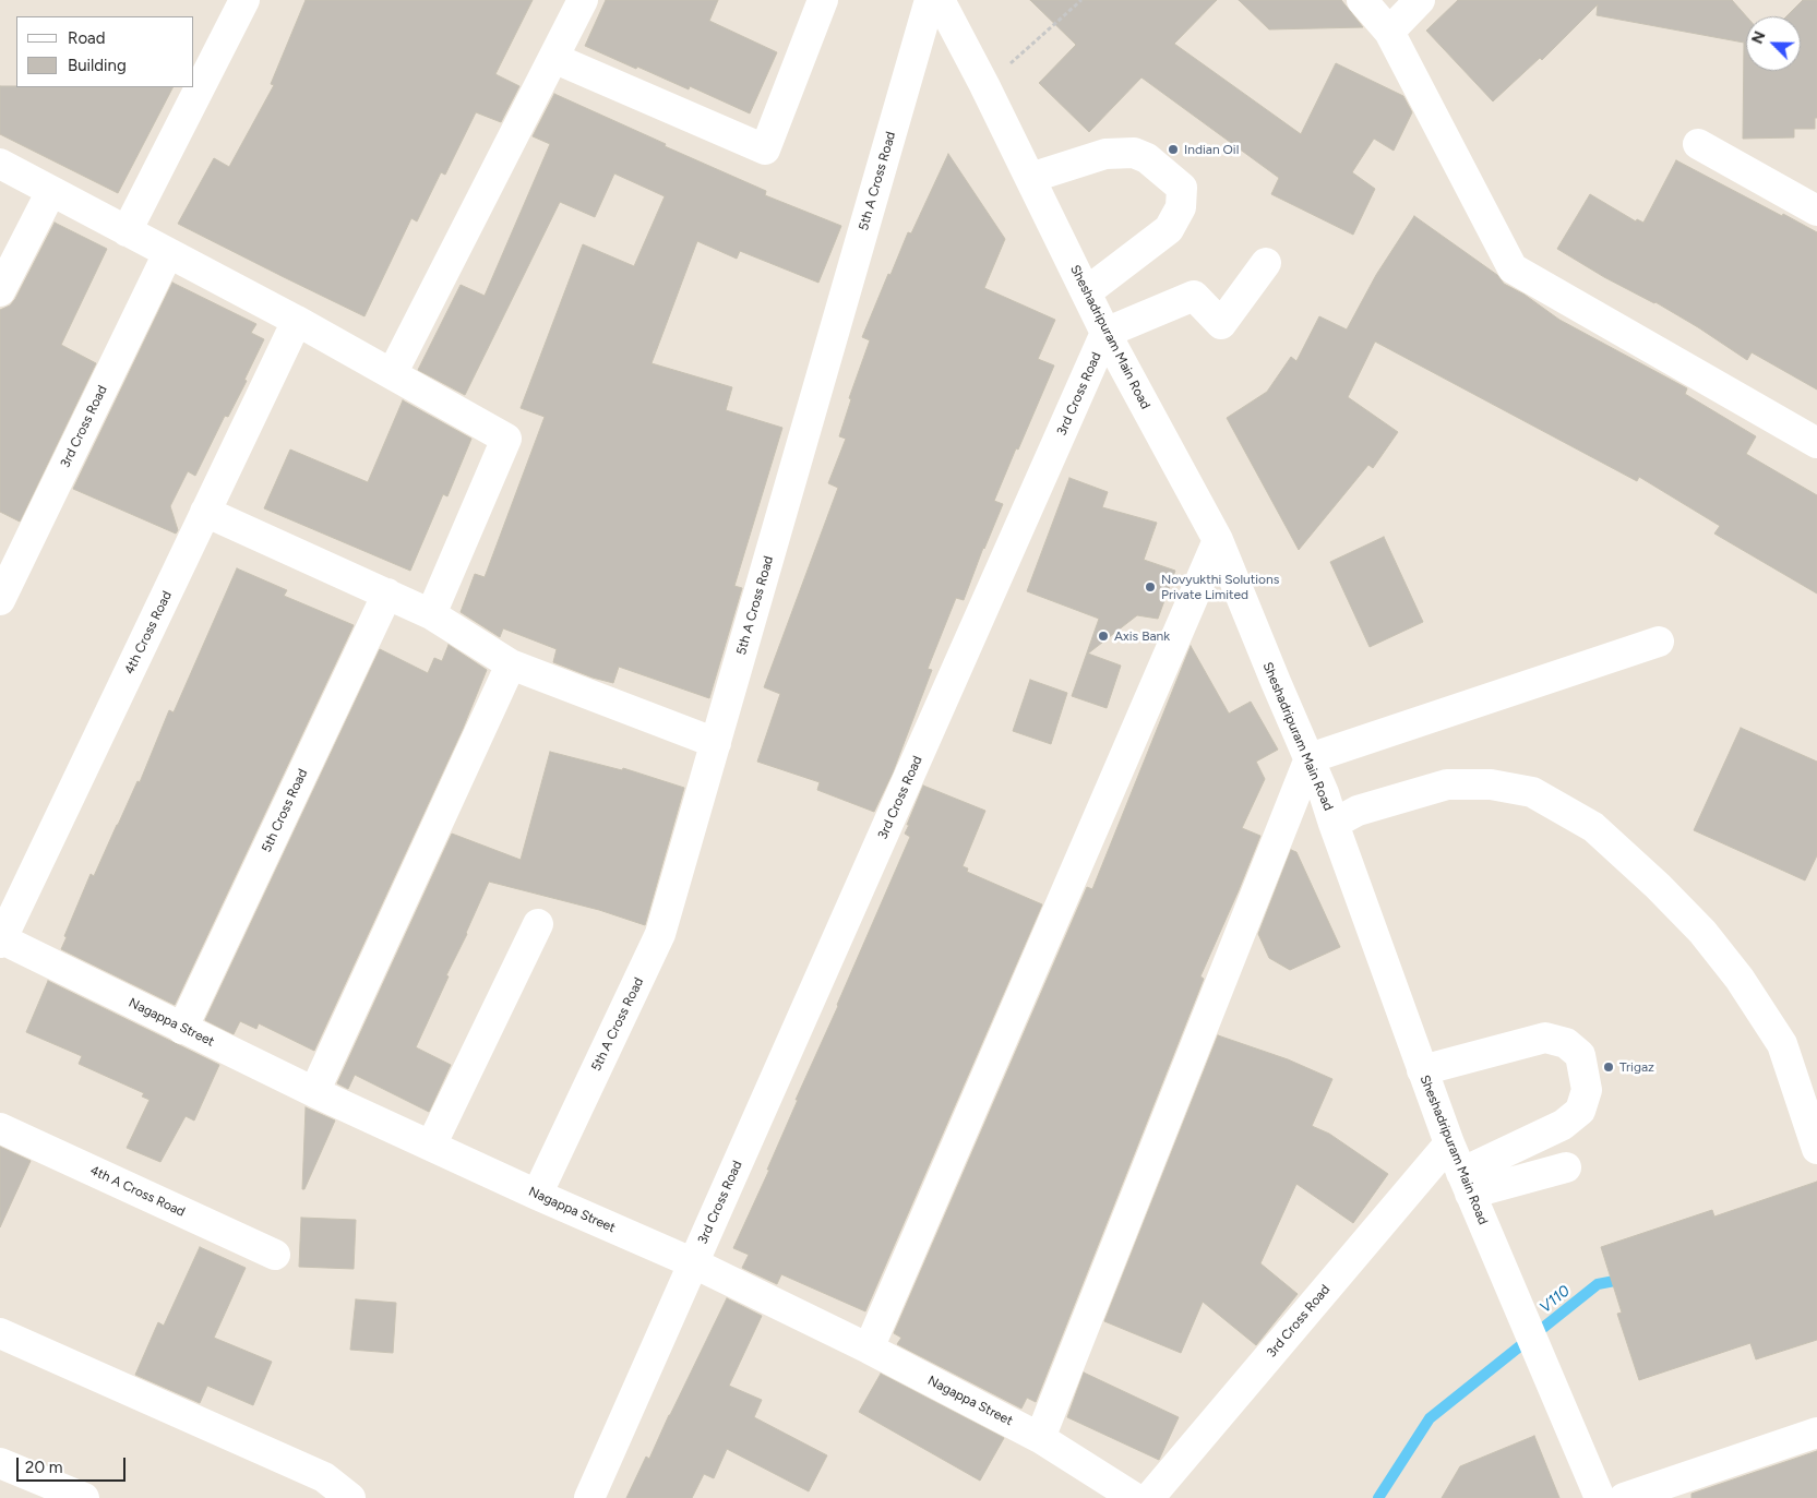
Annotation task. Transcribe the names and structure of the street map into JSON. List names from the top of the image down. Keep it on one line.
{"streets":{"street":["5th A Cross Road","Sheshadripuram Main Road","3rd Cross Road","4th Cross Road","5th Cross Road","Nagappa Street","4th A Cross Road"]},"crossings":[["5th A Cross Road","Nagappa Street"],["Sheshadripuram Main Road","3rd Cross Road"],["3rd Cross Road","Nagappa Street"],["4th Cross Road","Nagappa Street"],["5th Cross Road","Nagappa Street"]],"water":["V110"],"places":["Indian Oil","Novyukthi Solutions Private Limited","Axis Bank","Trigaz"],"legend":["Road","Building"],"scale_bar":"20 m","north":"top left"}
